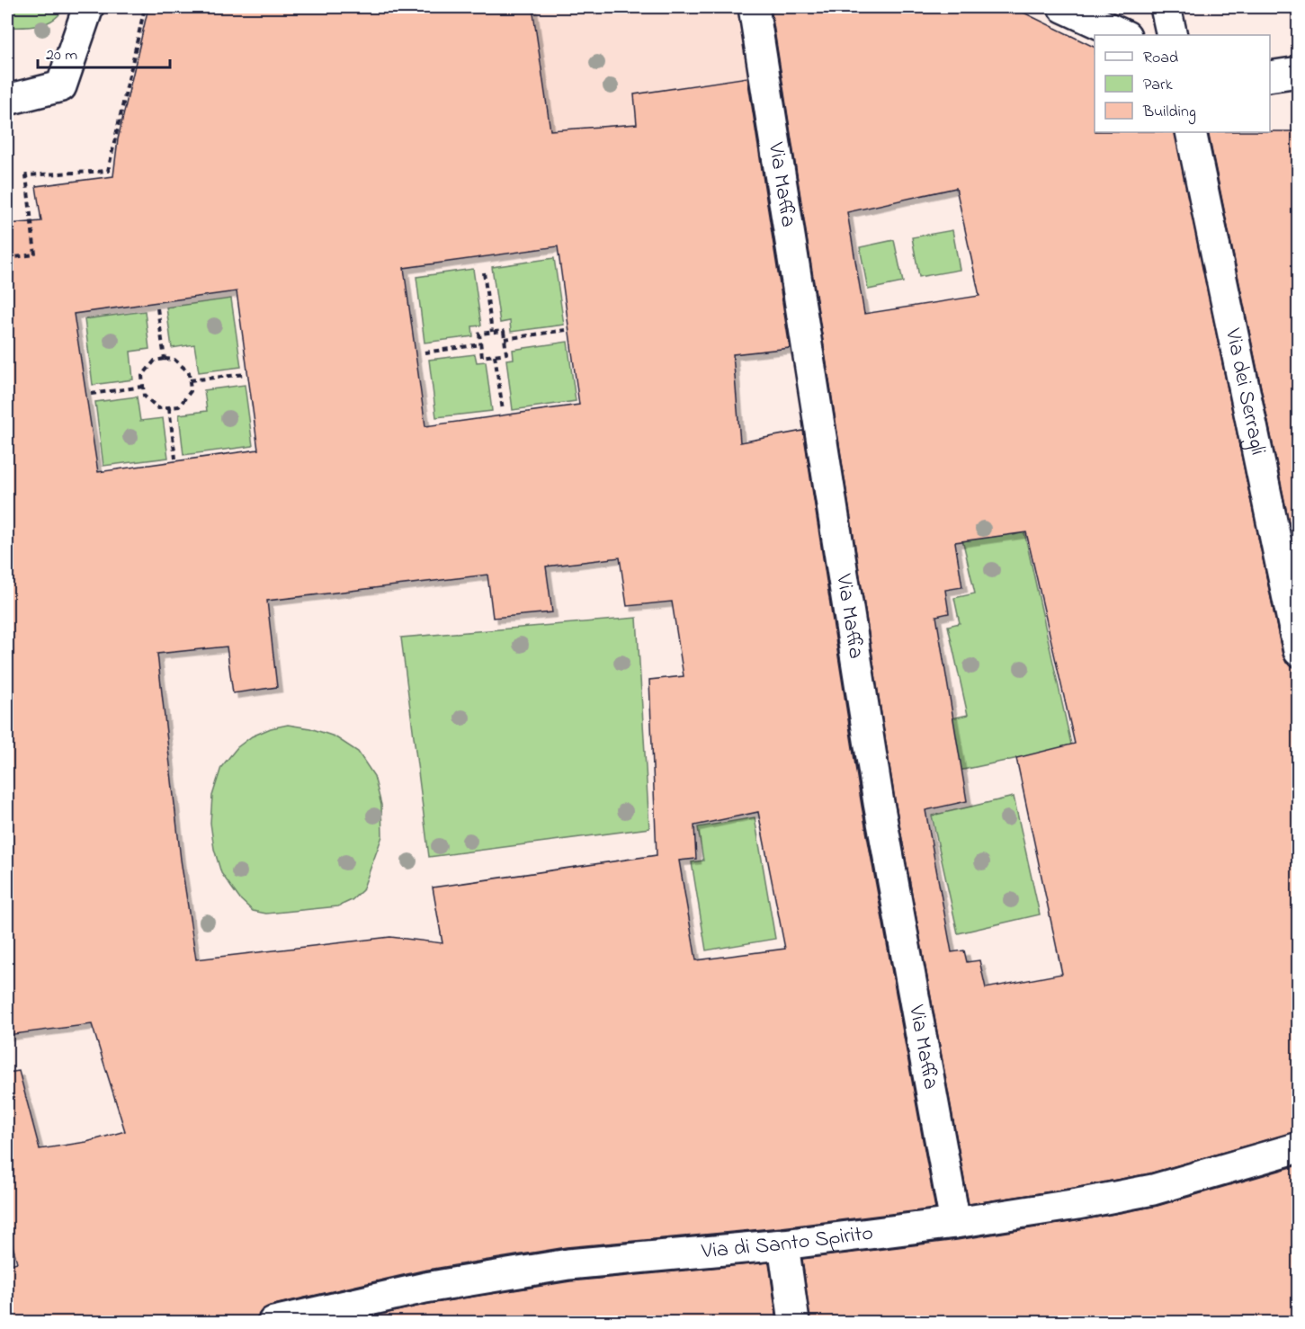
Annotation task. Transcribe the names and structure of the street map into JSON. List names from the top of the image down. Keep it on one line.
{"streets":{"street":["Via Maffia","Via dei Serragli","Via di Santo Spirito"]},"crossings":[["Via Maffia","Via di Santo Spirito"]],"legend":["Road","Park","Building"],"scale_bar":"20 m"}
